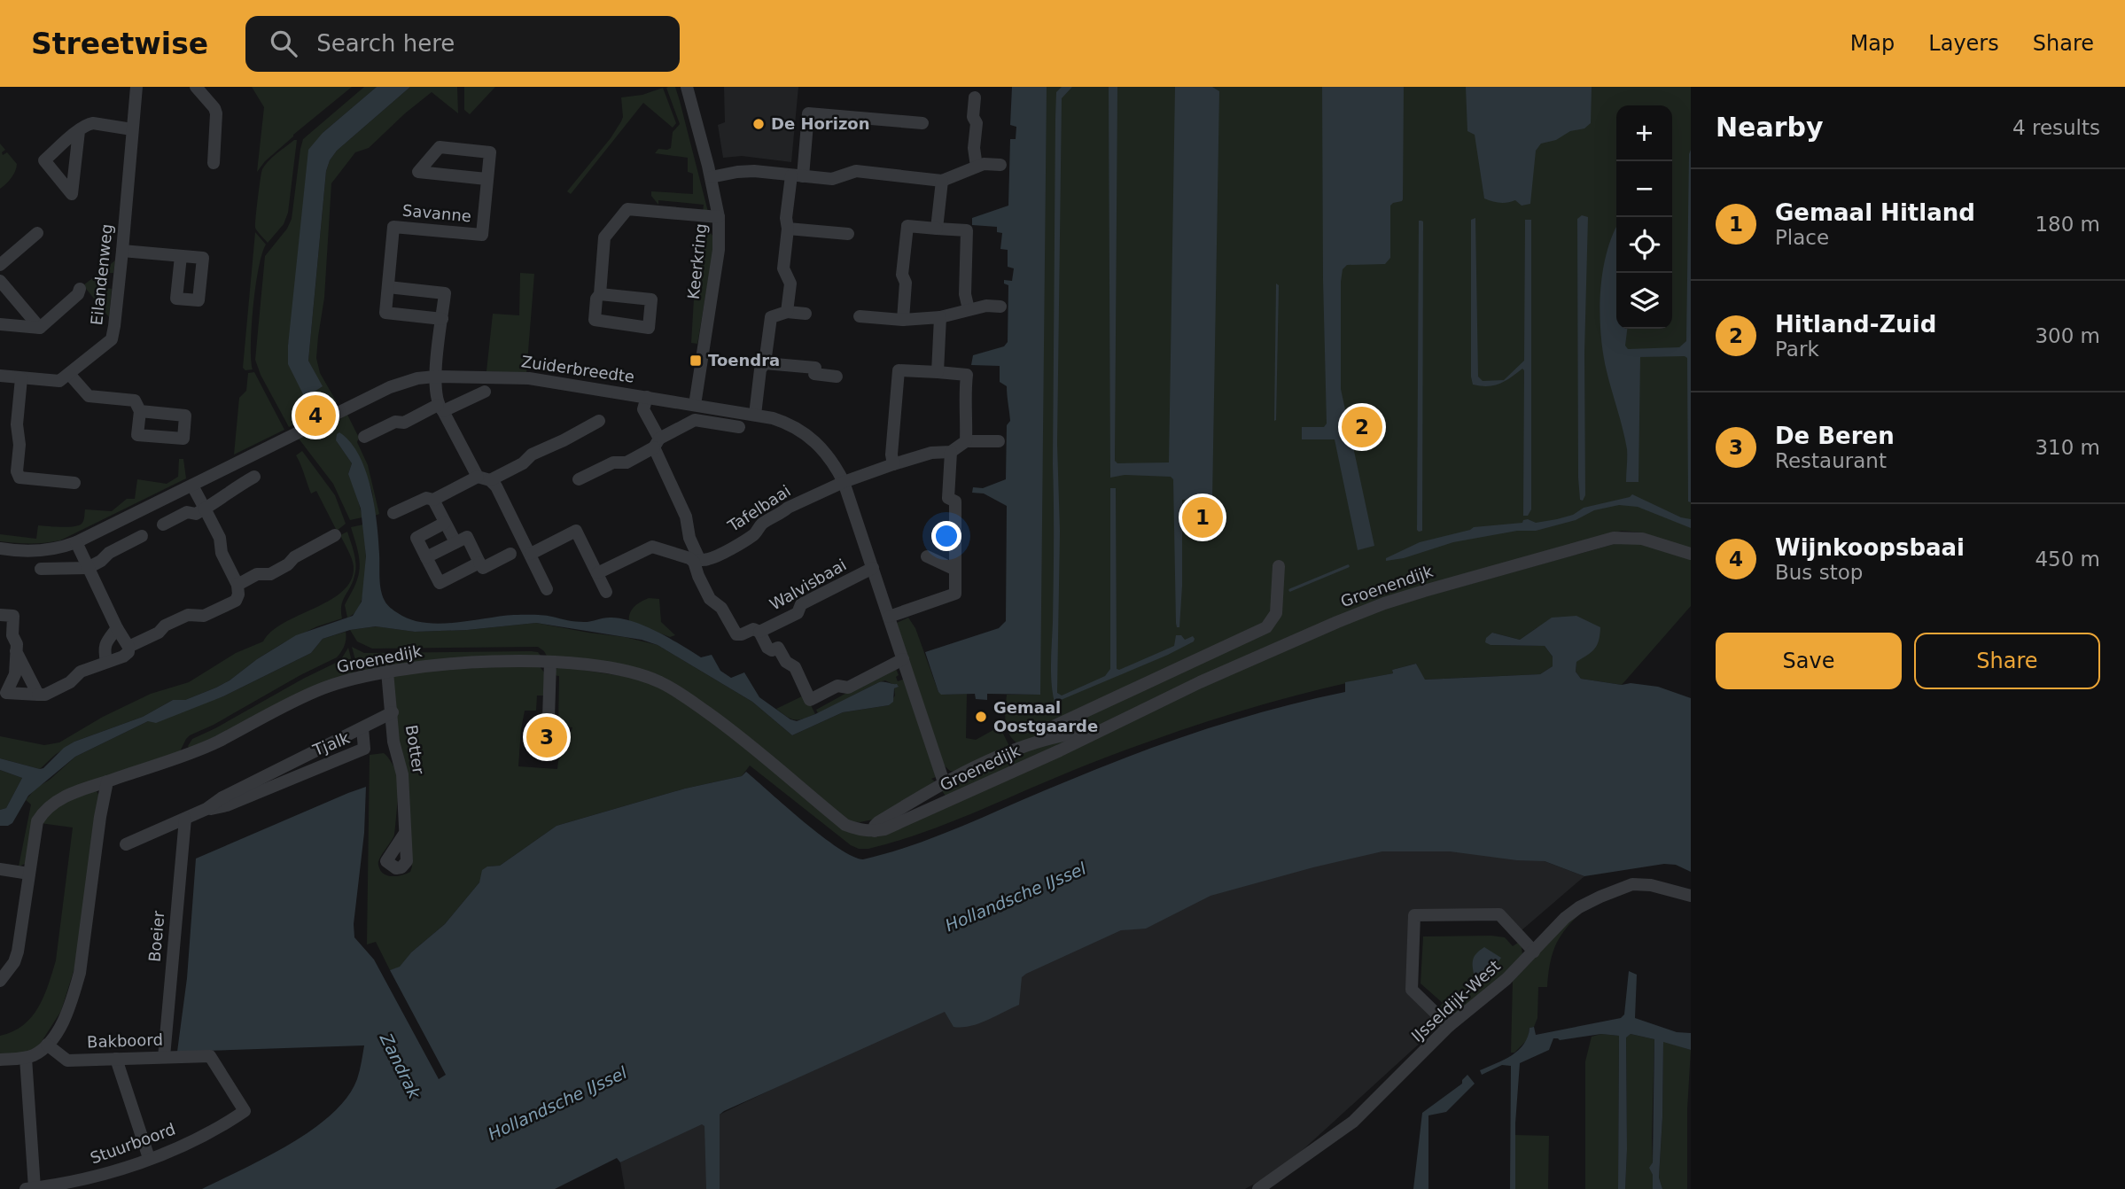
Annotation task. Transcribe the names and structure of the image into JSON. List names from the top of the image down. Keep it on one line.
{"streets":{"street":["Savanne","Keerkring","Eilandenweg","Zuiderbreedte","Tafelbaai","Walvisbaai","Groenendijk","Groenedijk","Tjalk","Botter","Boeier","IJsseldijk-West","Bakboord","Stuurboord"]},"crossings":[["Keerkring","Zuiderbreedte"],["Zuiderbreedte","Tafelbaai"],["Zuiderbreedte","Walvisbaai"],["Zuiderbreedte","Groenedijk"],["Groenendijk","Groenedijk"],["Groenedijk","Botter"],["Tjalk","Botter"],["Tjalk","Boeier"],["Boeier","Bakboord"],["Bakboord","Stuurboord"]],"water":["Hollandsche IJssel","Zandrak"],"places":{"other":["De Horizon","Gemaal Oostgaarde"],"transit":["Toendra"]},"page":{"header":"Streetwise","search":"Search here","nav":["Map","Layers","Share"],"heading":["Nearby","4 results"],"map_buttons":["+","−"],"list":[{"mark":"1","name":"Gemaal Hitland","note":"Place","value":"180 m"},{"mark":"2","name":"Hitland-Zuid","note":"Park","value":"300 m"},{"mark":"3","name":"De Beren","note":"Restaurant","value":"310 m"},{"mark":"4","name":"Wijnkoopsbaai","note":"Bus stop","value":"450 m"}],"pins":["4","2","1","3"],"buttons":["Save","Share"]}}
